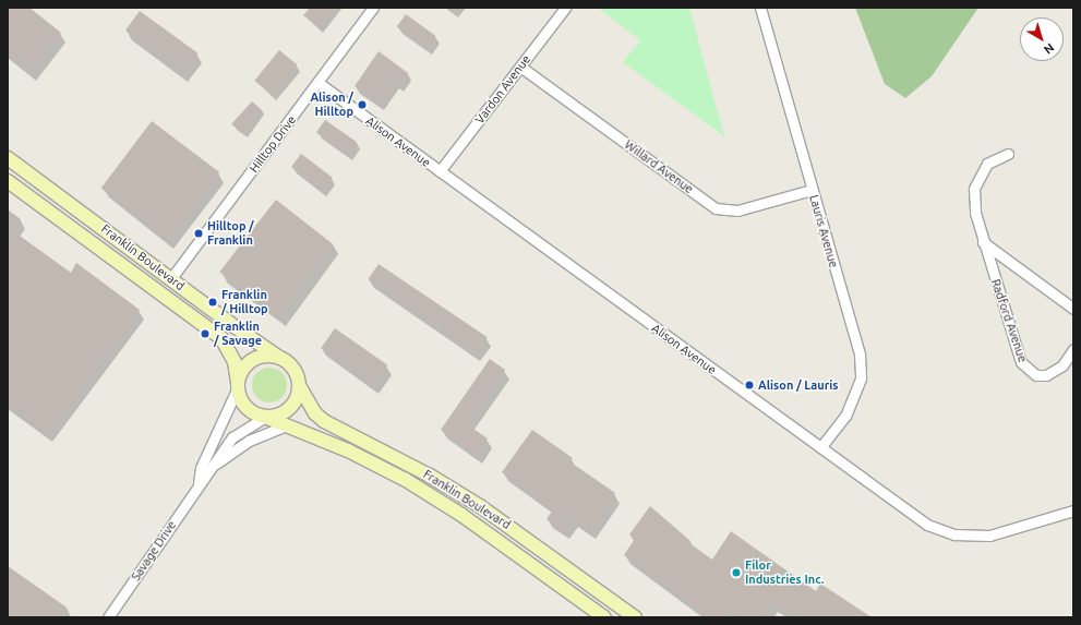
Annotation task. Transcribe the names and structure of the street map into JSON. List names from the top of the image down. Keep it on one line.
{"streets":{"main road":["Franklin Boulevard"],"street":["Vardon Avenue","Alison Avenue","Hilltop Drive","Willard Avenue","Lauris Avenue","Radford Avenue","Savage Drive"]},"crossings":[["Vardon Avenue","Alison Avenue"],["Vardon Avenue","Willard Avenue"],["Alison Avenue","Hilltop Drive"],["Alison Avenue","Lauris Avenue"],["Hilltop Drive","Franklin Boulevard"],["Willard Avenue","Lauris Avenue"],["Franklin Boulevard","Savage Drive"]],"places":["Alison / Hilltop","Hilltop / Franklin","Franklin / Hilltop","Franklin / Savage","Alison / Lauris","Filor Industries Inc."],"north":"bottom right"}
